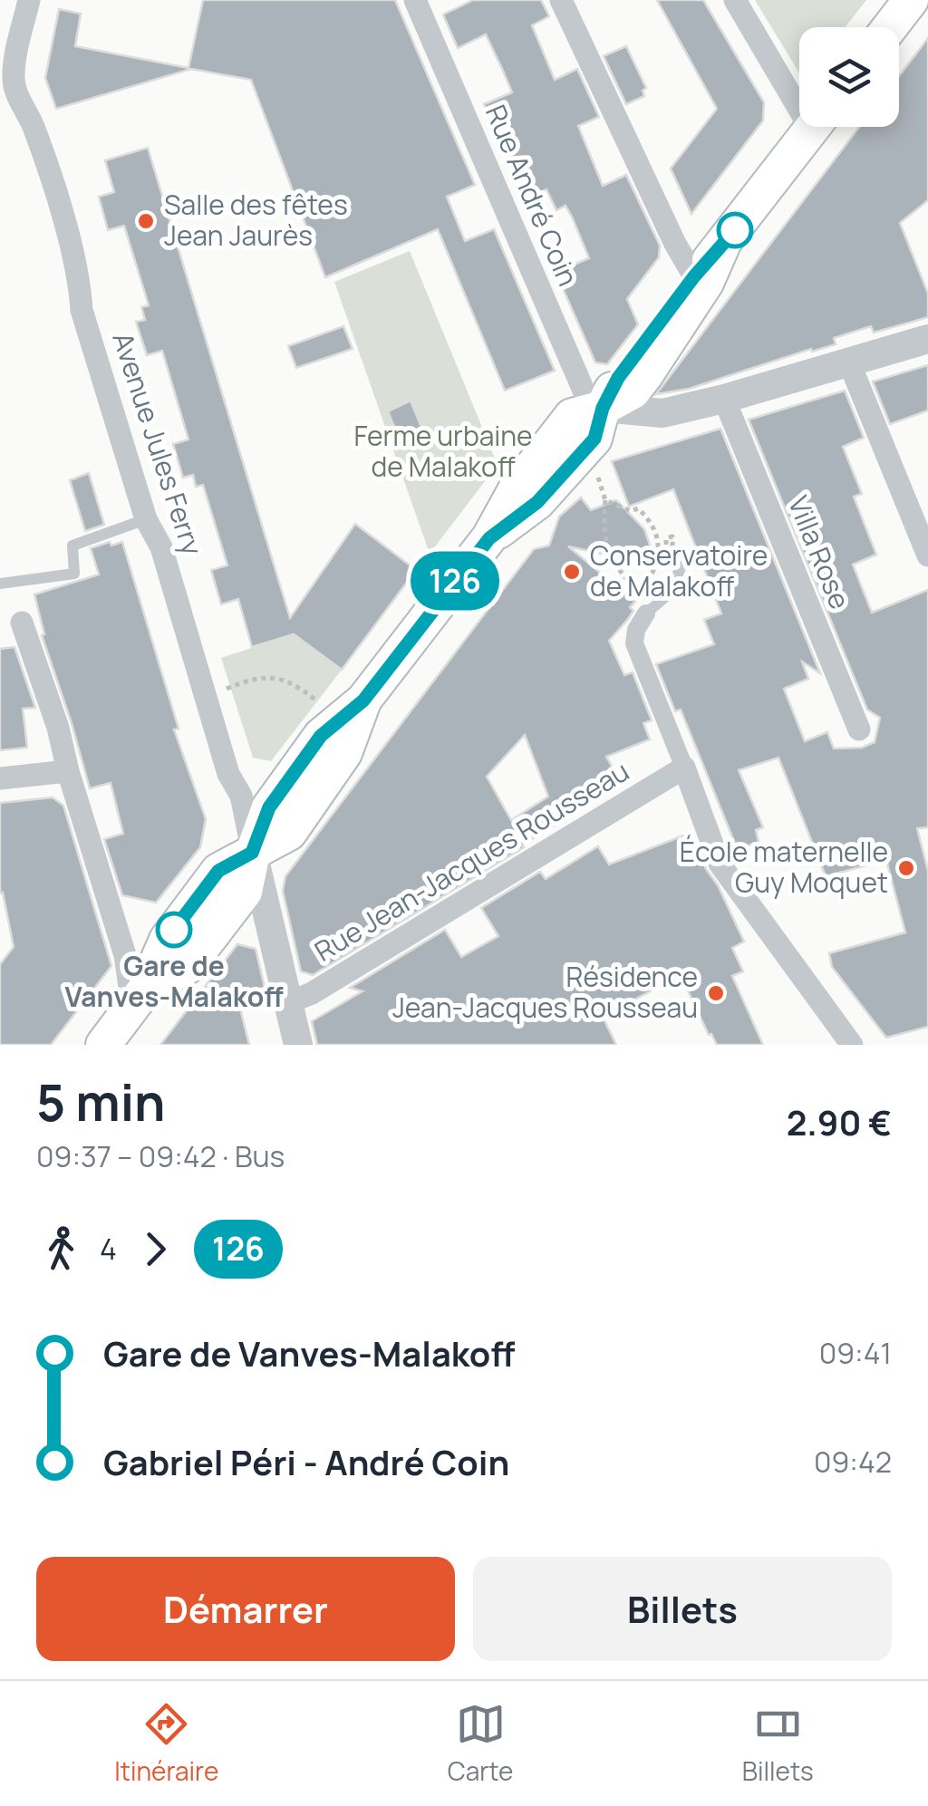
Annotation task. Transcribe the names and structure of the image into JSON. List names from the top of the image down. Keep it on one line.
{"streets":{"street":["Rue André Coin","Avenue Jules Ferry","Villa Rose","Rue Jean-Jacques Rousseau"]},"parks":["Ferme urbaine de Malakoff"],"places":["Salle des fêtes Jean Jaurès","Conservatoire de Malakoff","École maternelle Guy Moquet","Gare de Vanves-Malakoff","Résidence Jean-Jacques Rousseau"],"lines":["bus line 126"],"page":{"on_map":"126","heading":["5 min","09:37 – 09:42 · Bus","2.90 €"],"legs":["4","126"],"list":[{"name":"Gare de Vanves-Malakoff","value":"09:41"},{"name":"Gabriel Péri - André Coin","value":"09:42"}],"buttons":["Démarrer","Billets"],"tabs":["Itinéraire","Carte","Billets"]}}
